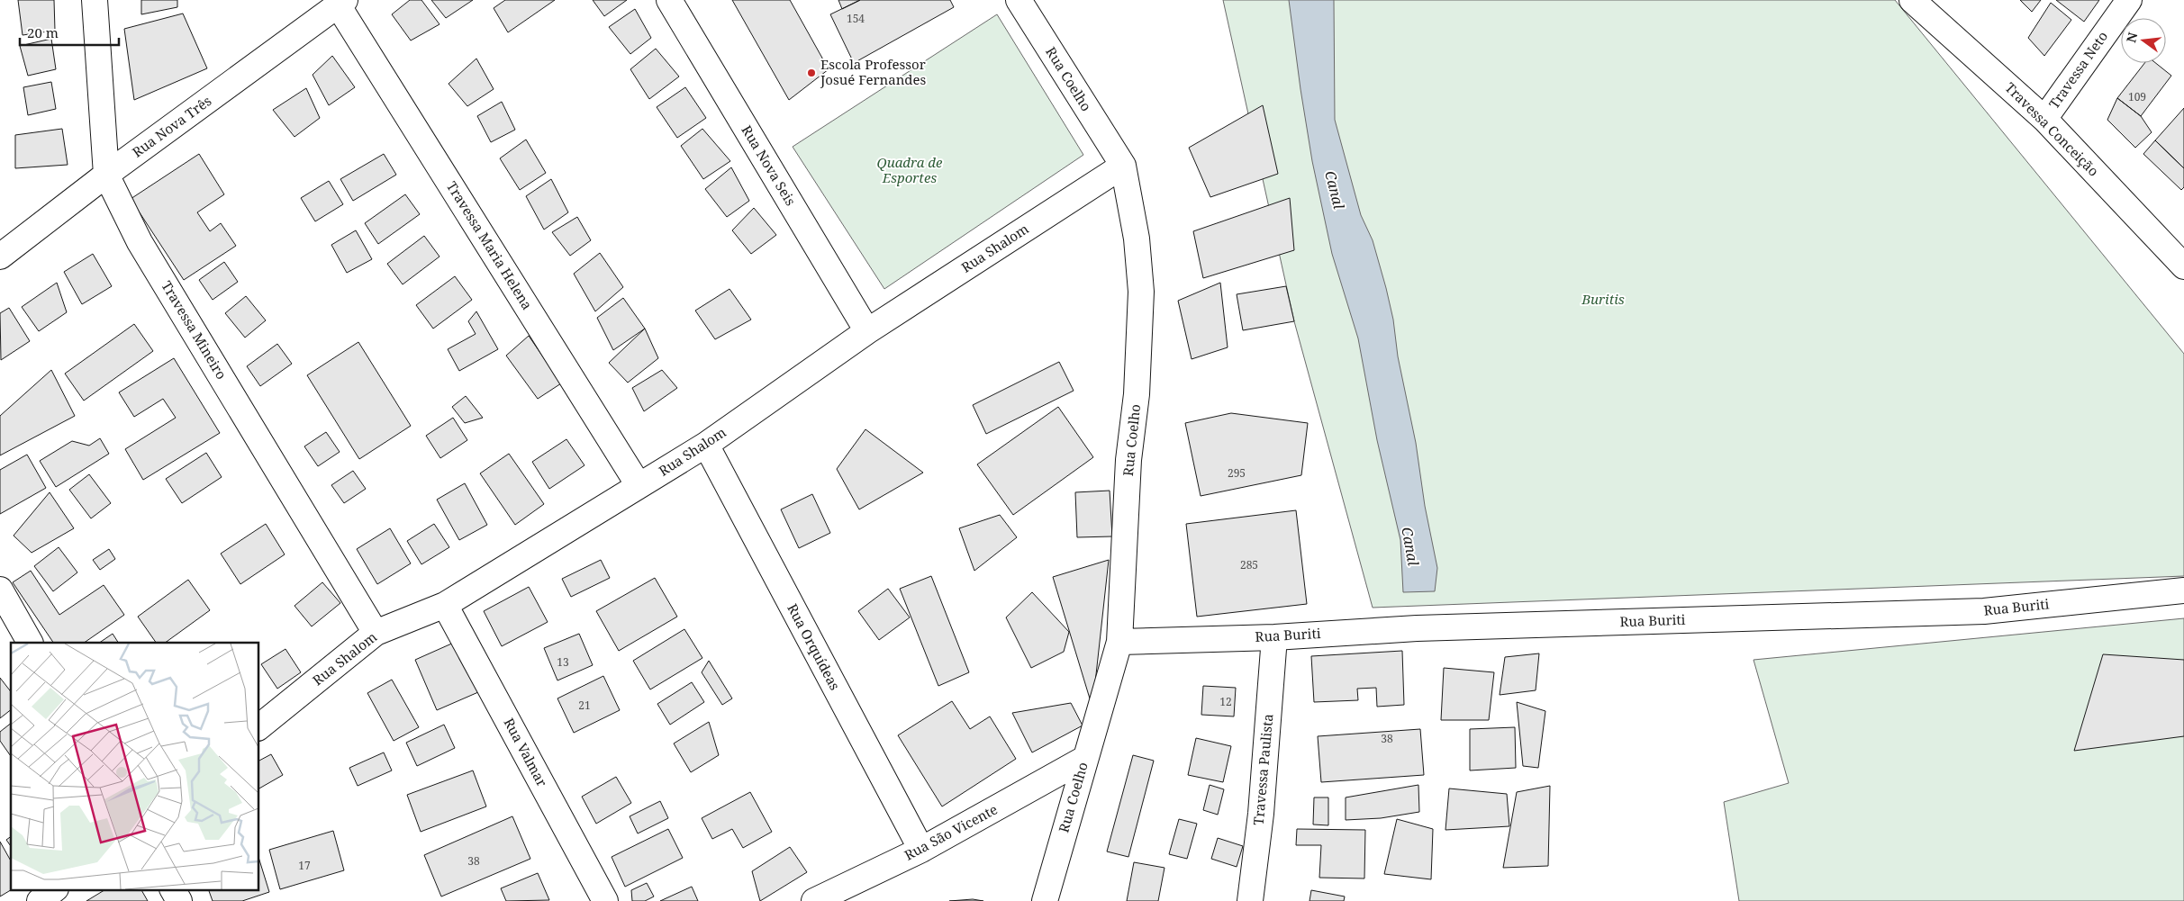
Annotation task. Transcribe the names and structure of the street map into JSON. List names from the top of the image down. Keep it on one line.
{"streets":{"street":["Travessa Neto","Rua Coelho","Rua Nova Três","Travessa Conceição","Rua Nova Seis","Travessa Maria Helena","Rua Shalom","Travessa Mineiro","Rua Buriti","Rua Orquídeas","Rua Valmar","Travessa Paulista","Rua São Vicente"]},"crossings":[["Travessa Neto","Travessa Conceição"],["Rua Coelho","Rua Shalom"],["Rua Coelho","Rua Buriti"],["Rua Coelho","Rua São Vicente"],["Rua Nova Três","Travessa Maria Helena"],["Rua Nova Três","Travessa Mineiro"],["Rua Nova Seis","Rua Shalom"],["Travessa Maria Helena","Rua Shalom"],["Rua Shalom","Travessa Mineiro"],["Rua Shalom","Rua Orquídeas"],["Rua Shalom","Rua Valmar"],["Rua Buriti","Travessa Paulista"],["Rua Orquídeas","Rua São Vicente"]],"water":["Canal"],"parks":["Quadra de Esportes","Buritis"],"places":["Escola Professor Josué Fernandes"],"house_numbers":["154","109","295","285","13","12","21","38","38","17"],"scale_bar":"20 m","north":"left"}
